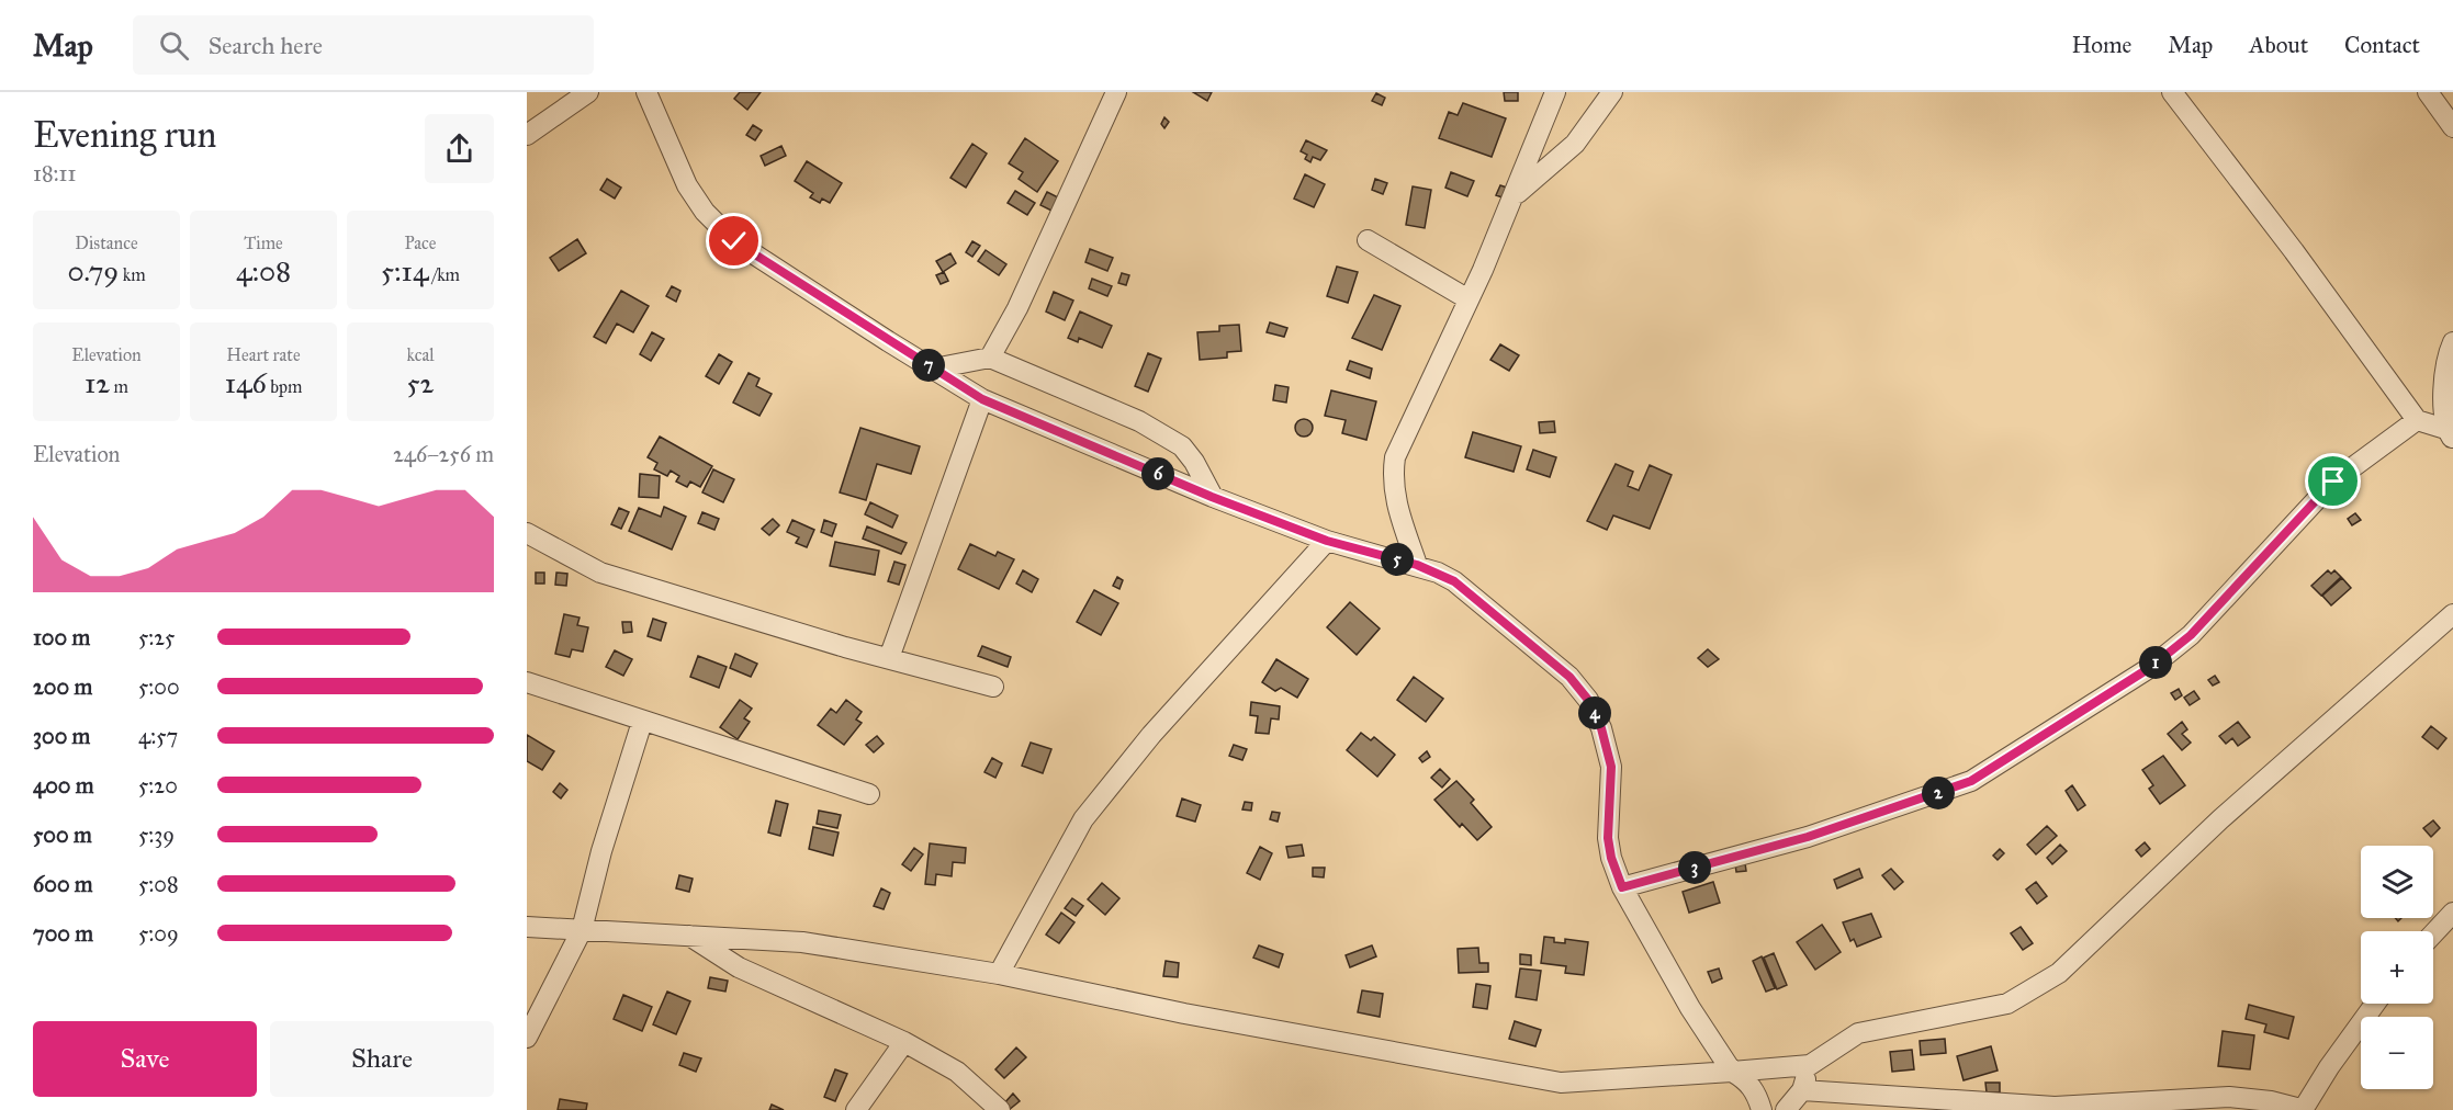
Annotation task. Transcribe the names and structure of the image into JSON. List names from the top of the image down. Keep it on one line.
{"page":{"header":"Map","search":"Search here","nav":["Home","Map","About","Contact"],"heading":["Evening run","18:11"],"stats":[["Distance","0.79 km"],["Time","4:08"],["Pace","5:14 /km"],["Elevation","12 m"],["Heart rate","146 bpm"],["kcal","52"]],"pins":["7","6","5","1","4","2","3"],"chart":["Elevation","246–256 m"],"list":[{"name":"100 m","note":"5:25"},{"name":"200 m","note":"5:00"},{"name":"300 m","note":"4:57"},{"name":"400 m","note":"5:20"},{"name":"500 m","note":"5:39"},{"name":"600 m","note":"5:08"},{"name":"700 m","note":"5:09"}],"map_buttons":["+","−"],"buttons":["Save","Share"]}}
